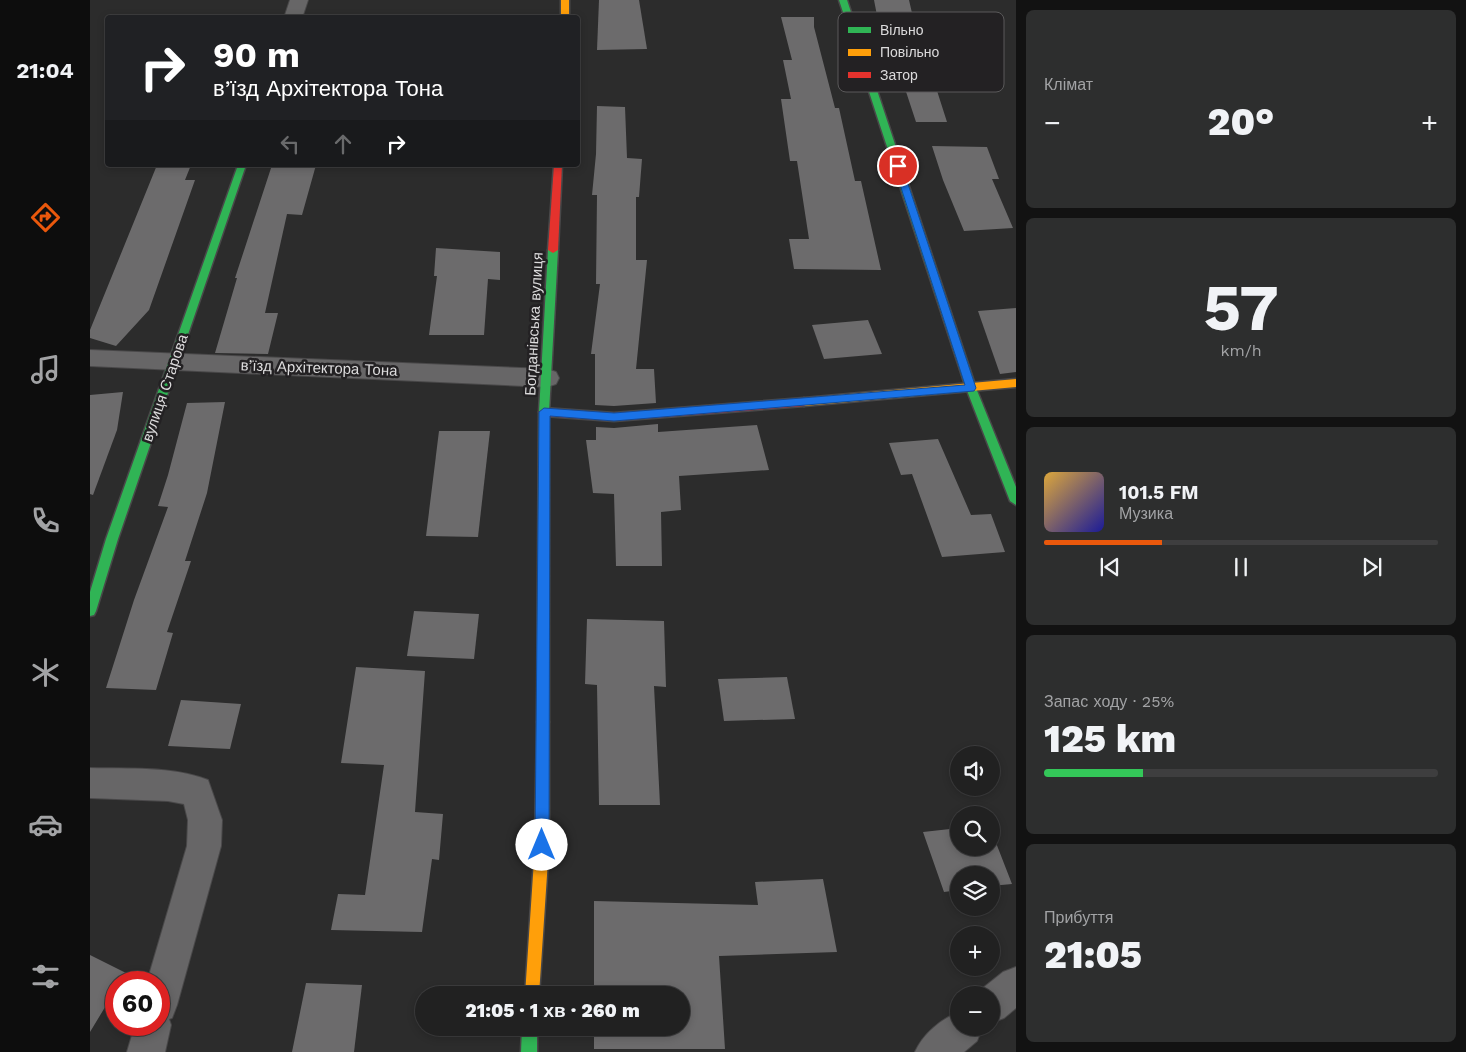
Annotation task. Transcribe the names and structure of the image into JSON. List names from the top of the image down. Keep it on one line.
{"streets":{"street":["Богданівська вулиця","в’їзд Архітектора Тона","вулиця Старова"]},"crossings":[["Богданівська вулиця","в’їзд Архітектора Тона"],["в’їзд Архітектора Тона","вулиця Старова"]],"legend":["Вільно","Повільно","Затор"],"page":{"tabs":"21:04","tile":["Клімат",["57","km/h"],["Запас ходу · 25%","125 km"],["Прибуття","21:05"]],"turn":["90 m","в’їзд Архітектора Тона"],"heat":["−","20°","+"],"song":["101.5 FM","Музика"],"map_buttons":["+","−"],"limit":"60","trip":"21:05 · 1 хв · 260 m"}}
